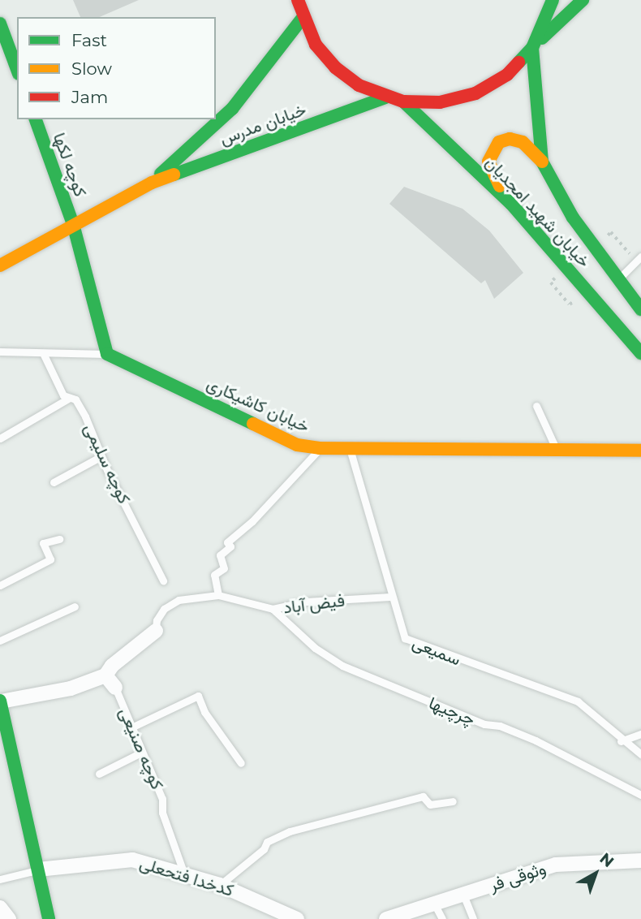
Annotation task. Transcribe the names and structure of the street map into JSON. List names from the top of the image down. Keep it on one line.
{"streets":{"main road":["خیابان مدرس","کوچه لکها","خیابان شهید امجدیان","خیابان کاشیکاری"],"street":["کدخدا فتحعلی","وثوقی فر"],"lane":["کوچه سلیمی","فیض آباد","سمیعی","چرچیها","کوچه صنیعی"]},"crossings":[["خیابان مدرس","کوچه لکها"],["خیابان کاشیکاری","سمیعی"],["فیض آباد","سمیعی"],["فیض آباد","چرچیها"],["کوچه صنیعی","کدخدا فتحعلی"]],"legend":["Fast","Slow","Jam"],"north":"top right"}
